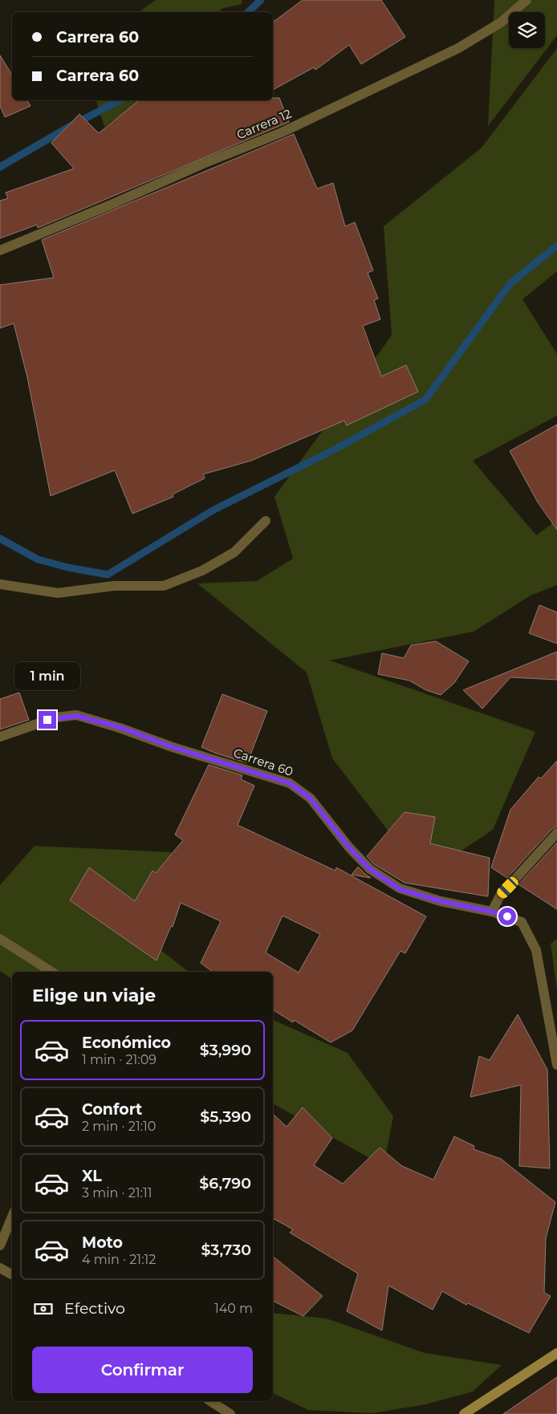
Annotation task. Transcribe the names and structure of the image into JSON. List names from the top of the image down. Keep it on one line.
{"streets":{"street":["Carrera 12","Carrera 60"]},"page":{"banner":["Carrera 60","Carrera 60"],"bubble":"1 min","heading":"Elige un viaje","list":[{"name":"Económico","note":"1 min · 21:09","value":"$3,990"},{"name":"Confort","note":"2 min · 21:10","value":"$5,390"},{"name":"XL","note":"3 min · 21:11","value":"$6,790"},{"name":"Moto","note":"4 min · 21:12","value":"$3,730"}],"pay":["Efectivo","140 m"],"buttons":"Confirmar"}}
